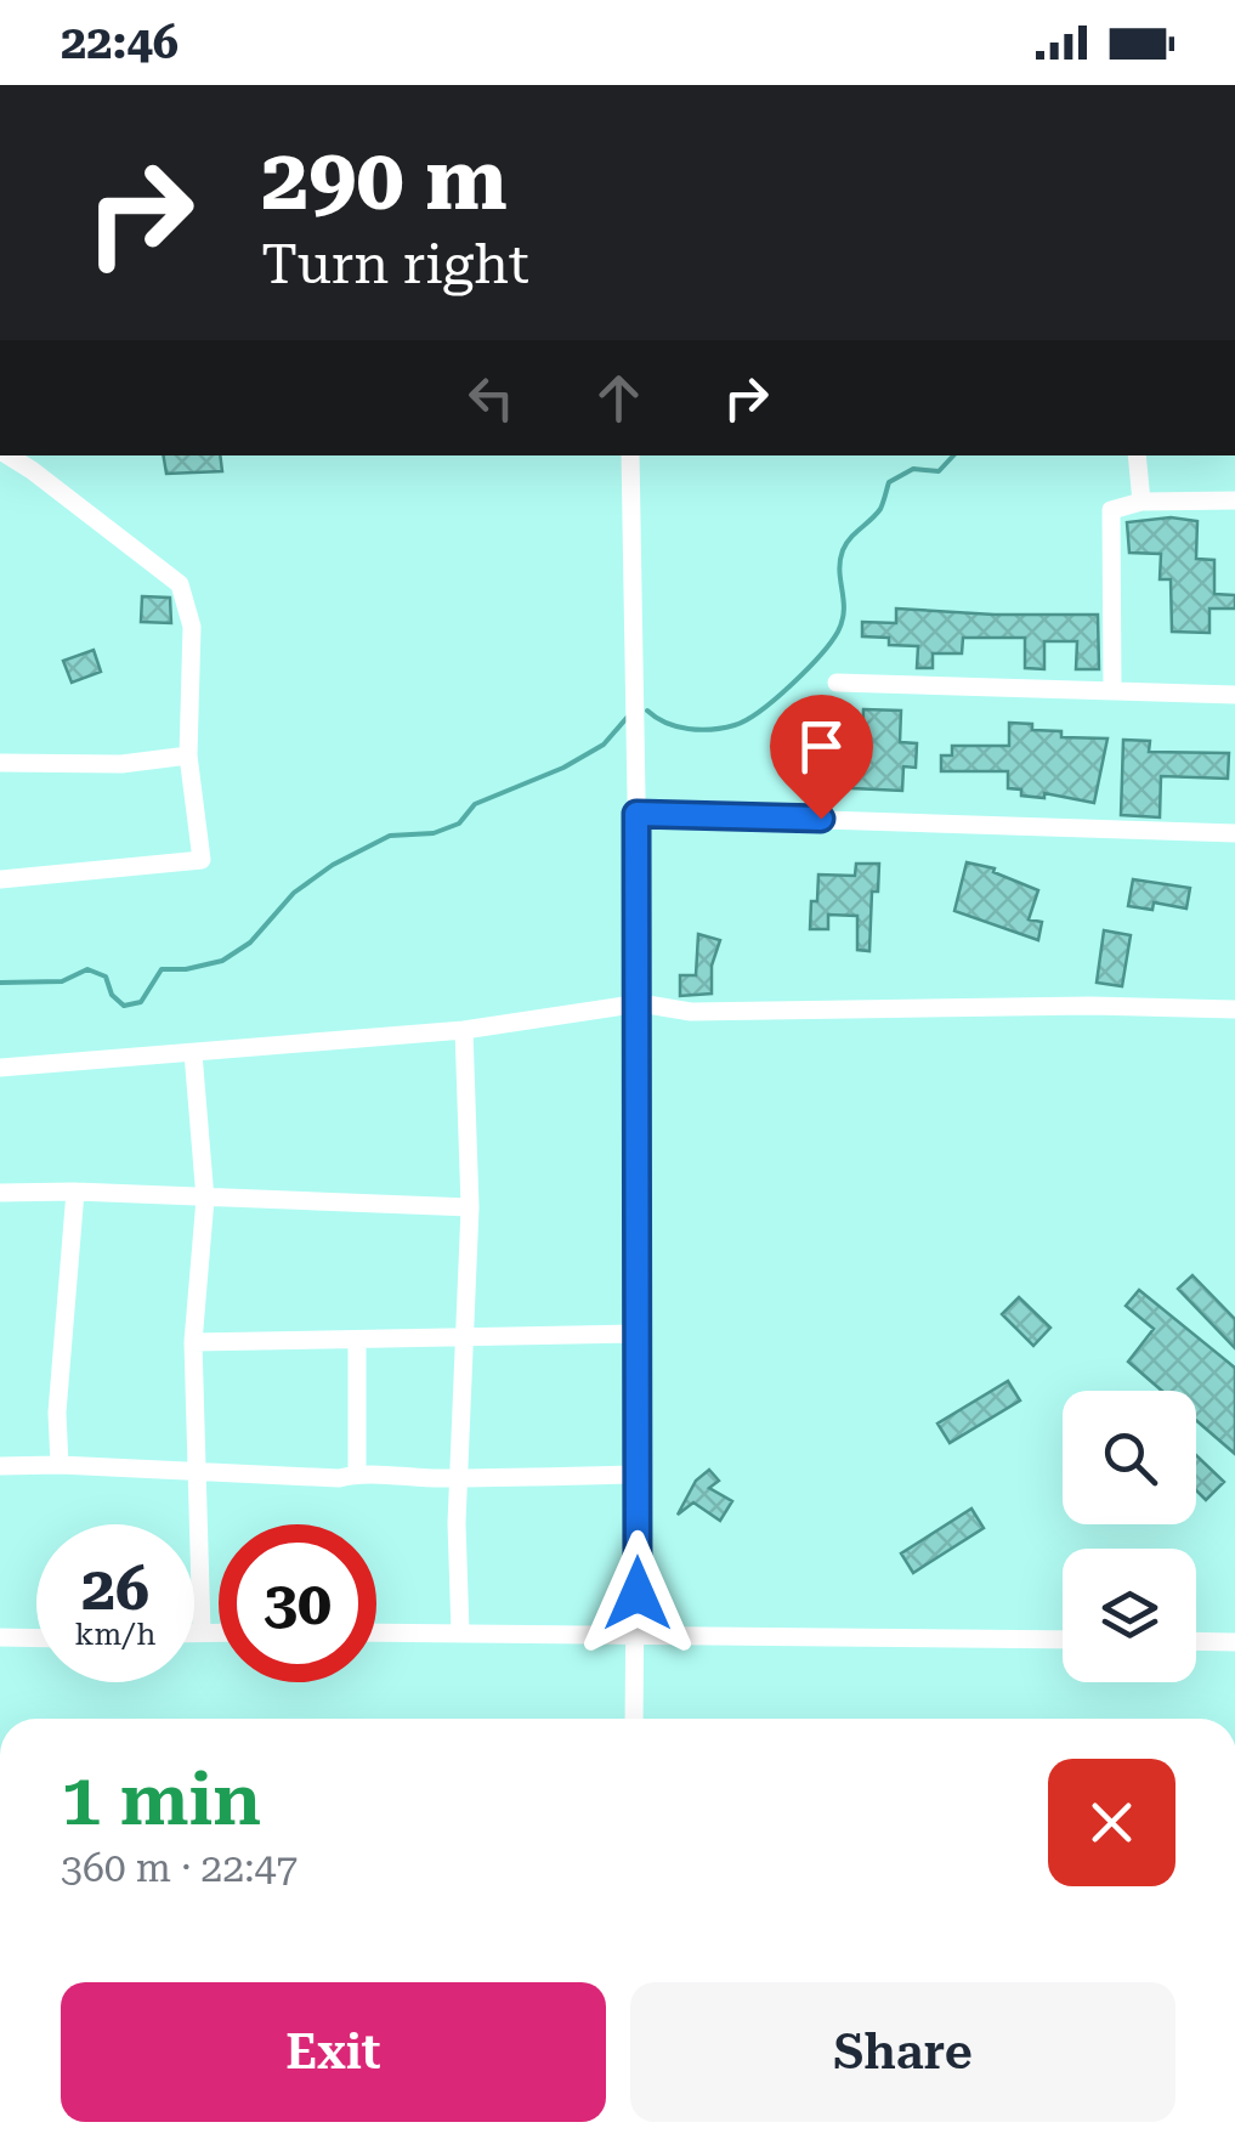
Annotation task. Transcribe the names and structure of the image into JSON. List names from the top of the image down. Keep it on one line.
{"page":{"status":"22:46","turn":["290 m","Turn right"],"speed":"26 km/h","limit":"30","heading":["1 min","360 m · 22:47"],"buttons":["Exit","Share"]}}
